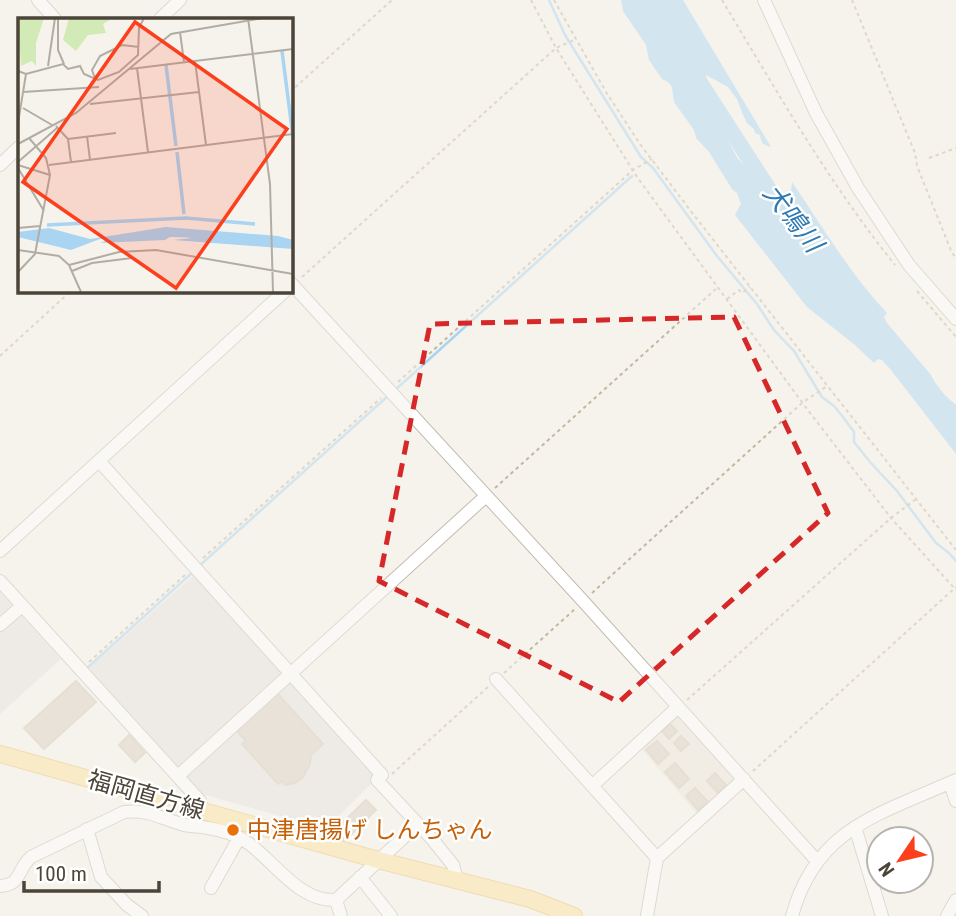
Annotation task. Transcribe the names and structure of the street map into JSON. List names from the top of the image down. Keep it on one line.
{"streets":{"main road":["福岡直方線"]},"water":["犬鳴川"],"places":["中津唐揚げ しんちゃん"],"scale_bar":"100 m","north":"bottom left"}
